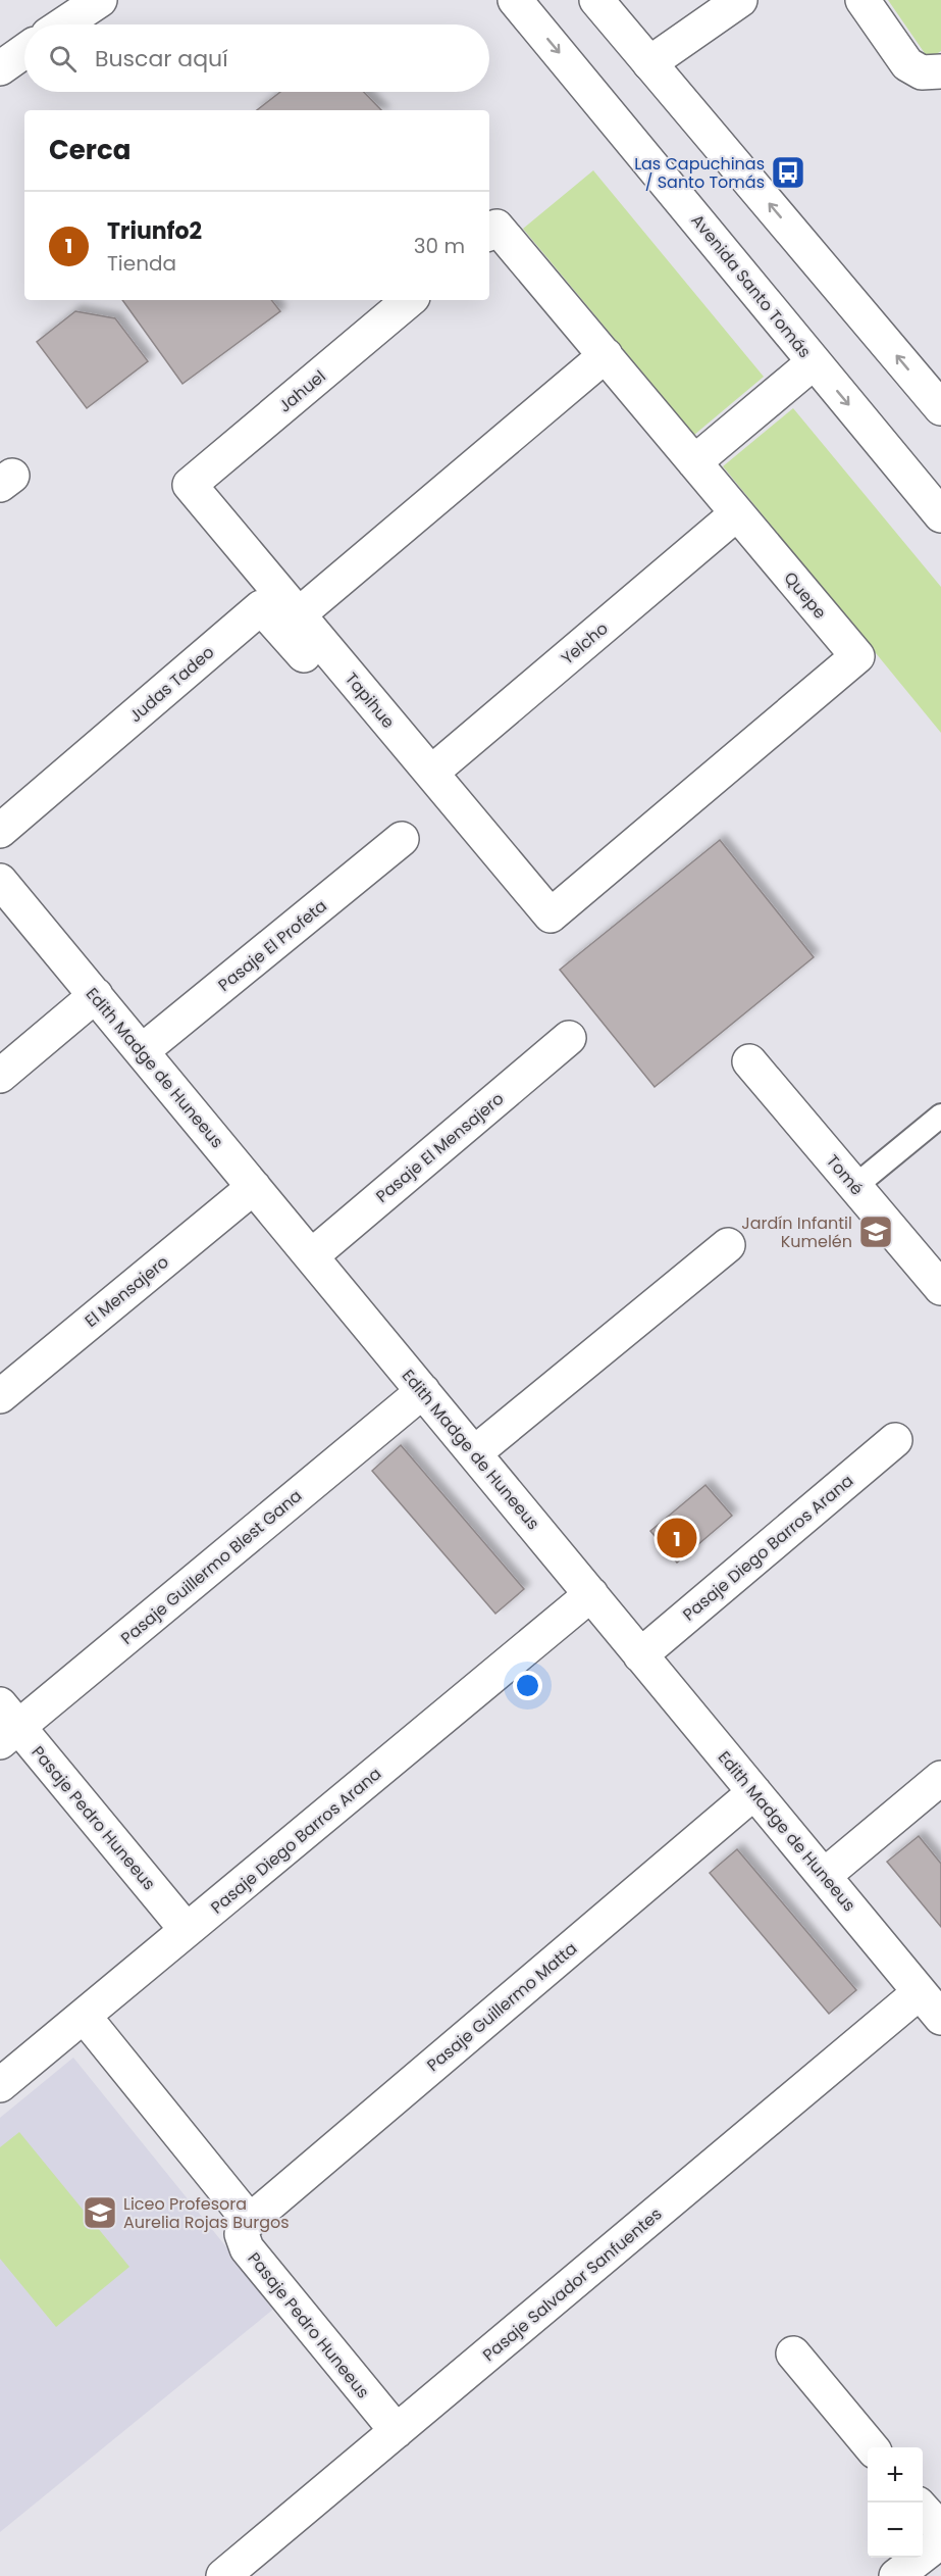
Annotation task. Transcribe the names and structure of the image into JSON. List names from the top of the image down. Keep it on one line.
{"streets":{"street":["Avenida Santo Tomás","Jahuel","Quepe","Yelcho","Judas Tadeo","Tapihue","Pasaje El Profeta","Edith Madge de Huneeus","Pasaje El Mensajero","Tomé","El Mensajero","Pasaje Diego Barros Arana","Pasaje Guillermo Blest Gana","Pasaje Pedro Huneeus","Pasaje Guillermo Matta","Pasaje Salvador Sanfuentes"]},"crossings":[["Jahuel","Tapihue"],["Quepe","Yelcho"],["Quepe","Tapihue"],["Yelcho","Tapihue"],["Pasaje El Profeta","Edith Madge de Huneeus"],["Edith Madge de Huneeus","Pasaje El Mensajero"],["Edith Madge de Huneeus","El Mensajero"],["Edith Madge de Huneeus","Pasaje Diego Barros Arana"],["Edith Madge de Huneeus","Pasaje Guillermo Blest Gana"],["Edith Madge de Huneeus","Pasaje Guillermo Matta"],["Edith Madge de Huneeus","Pasaje Salvador Sanfuentes"],["Pasaje Diego Barros Arana","Pasaje Pedro Huneeus"],["Pasaje Guillermo Blest Gana","Pasaje Pedro Huneeus"],["Pasaje Pedro Huneeus","Pasaje Guillermo Matta"],["Pasaje Pedro Huneeus","Pasaje Salvador Sanfuentes"]],"places":{"bus stop":["Las Capuchinas / Santo Tomás"],"school or university":["Jardín Infantil Kumelén","Liceo Profesora Aurelia Rojas Burgos"]},"page":{"search":"Buscar aquí","heading":"Cerca","list":[{"mark":"1","name":"Triunfo2","note":"Tienda","value":"30 m"}],"pins":"1","map_buttons":["+","−"]}}
